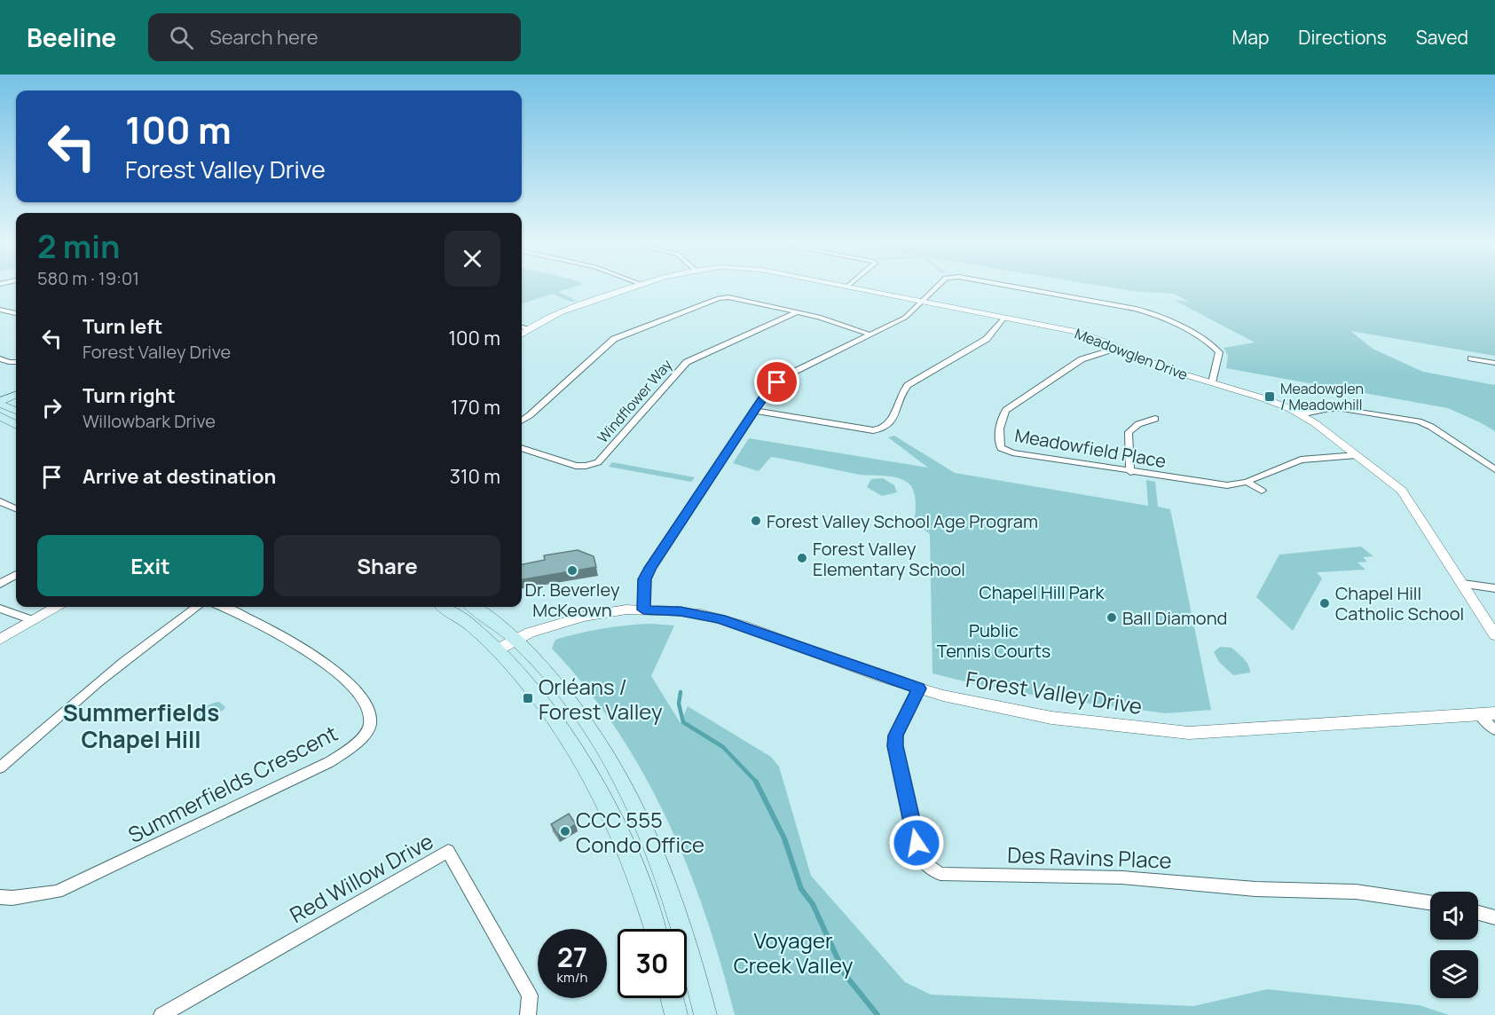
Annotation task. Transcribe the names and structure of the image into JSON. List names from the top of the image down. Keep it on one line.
{"streets":{"street":["Meadowglen Drive","Windflower Way","Meadowfield Place","Forest Valley Drive","Summerfields Crescent","Des Ravins Place","Red Willow Drive"]},"crossings":[["Meadowglen Drive","Meadowfield Place"],["Forest Valley Drive","Des Ravins Place"]],"districts":["Summerfields Chapel Hill"],"parks":["Chapel Hill Park","Public Tennis Courts","Voyager Creek Valley"],"places":{"transit":["Meadowglen / Meadowhill","Orléans / Forest Valley"],"other":["Forest Valley School Age Program","Forest Valley Elementary School","Dr. Beverley McKeown","Chapel Hill Catholic School","Ball Diamond","CCC 555 Condo Office"]},"page":{"header":"Beeline","search":"Search here","nav":["Map","Directions","Saved"],"turn":["100 m","Forest Valley Drive"],"heading":["2 min","580 m · 19:01"],"list":[{"name":"Turn left","note":"Forest Valley Drive","value":"100 m"},{"name":"Turn right","note":"Willowbark Drive","value":"170 m"},{"name":"Arrive at destination","value":"310 m"}],"buttons":["Exit","Share"],"speed":"27 km/h","limit":"30"}}
